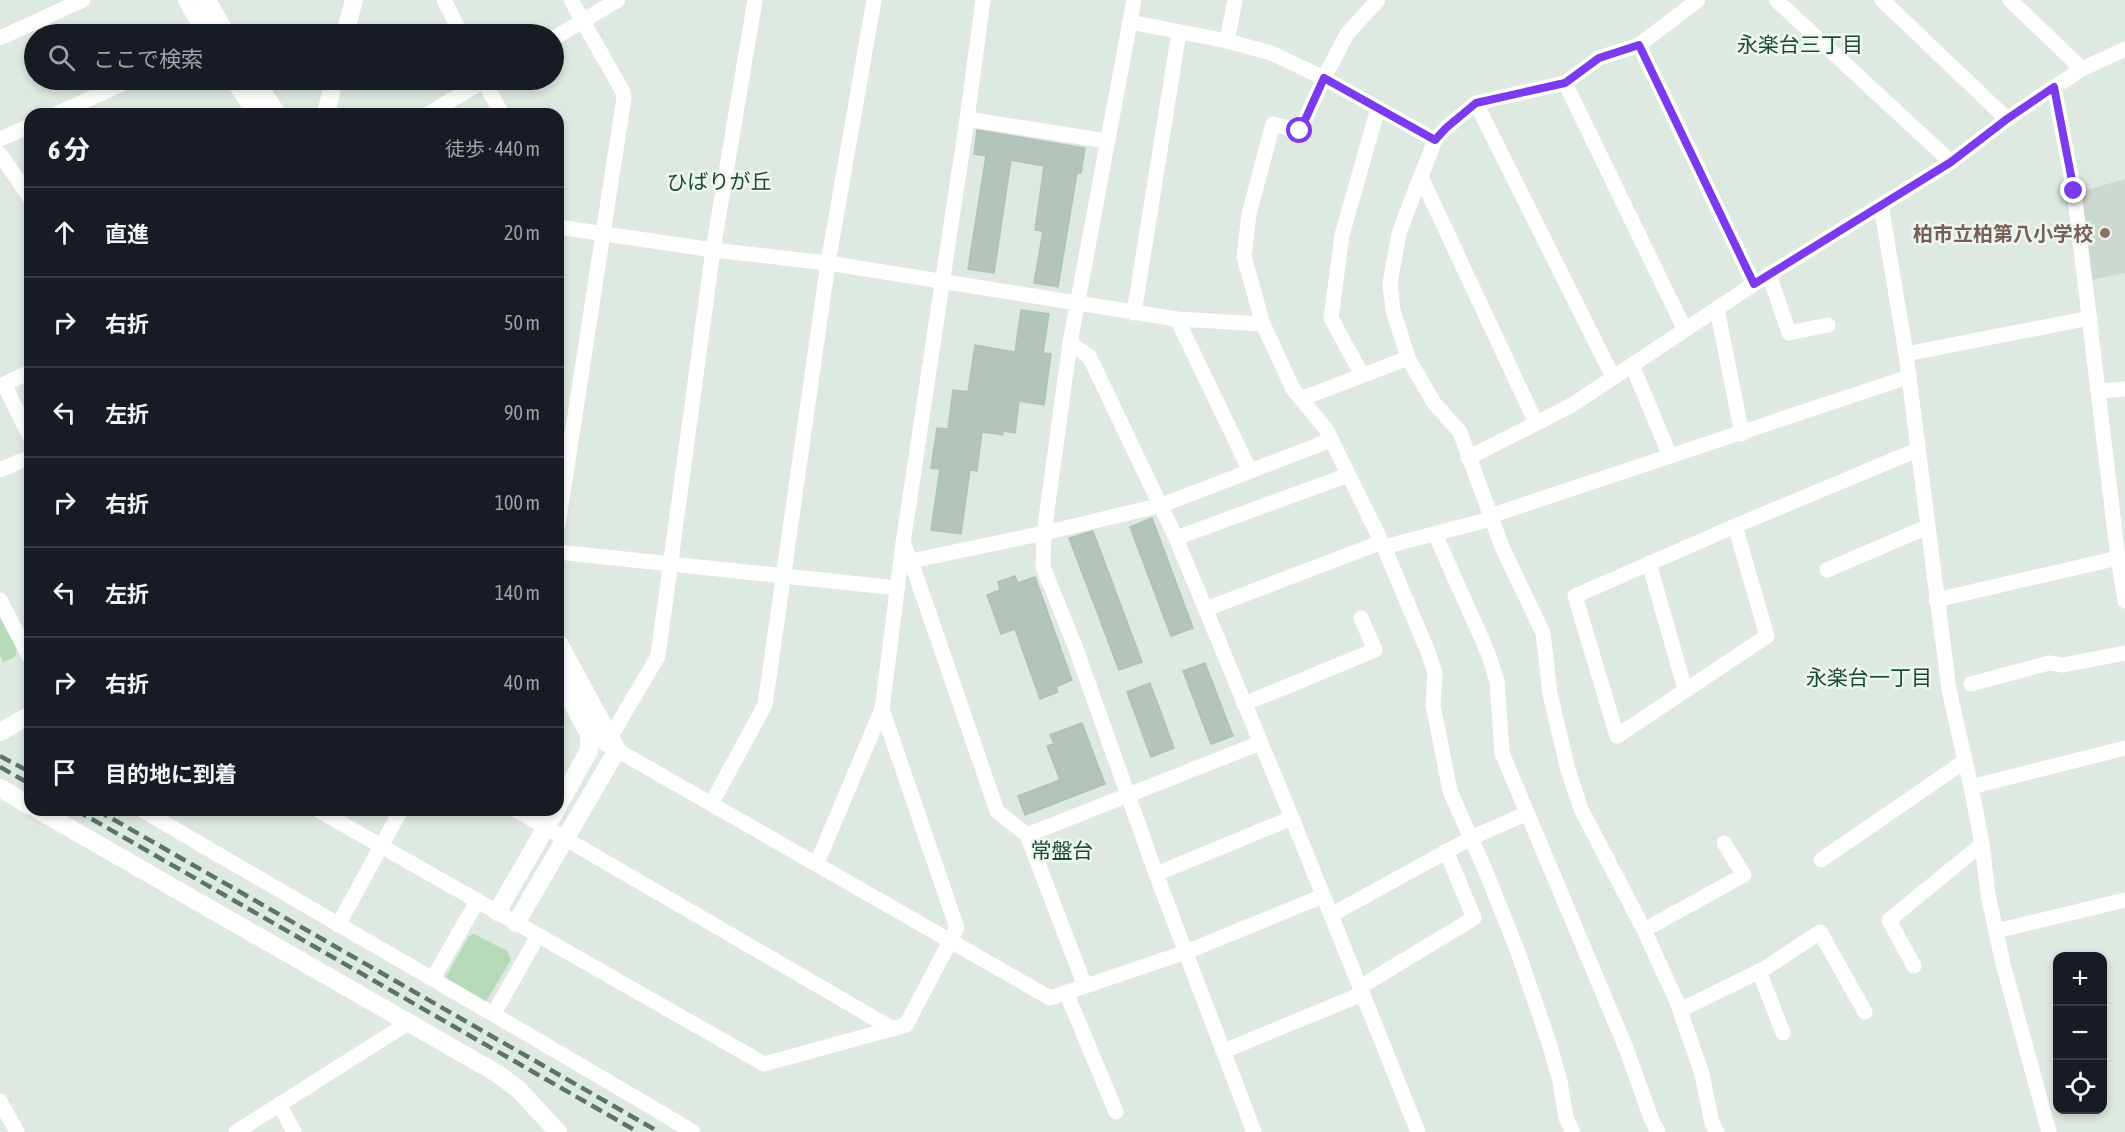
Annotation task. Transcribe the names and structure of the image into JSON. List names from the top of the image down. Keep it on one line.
{"districts":["永楽台三丁目","ひばりが丘","永楽台一丁目","常盤台"],"places":["柏市立柏第八小学校"],"page":{"search":"ここで検索","heading":["6 分","徒歩 · 440 m"],"list":[["直進","20 m"],["右折","50 m"],["左折","90 m"],["右折","100 m"],["左折","140 m"],["右折","40 m"],"目的地に到着"],"map_buttons":["+","−"]}}
